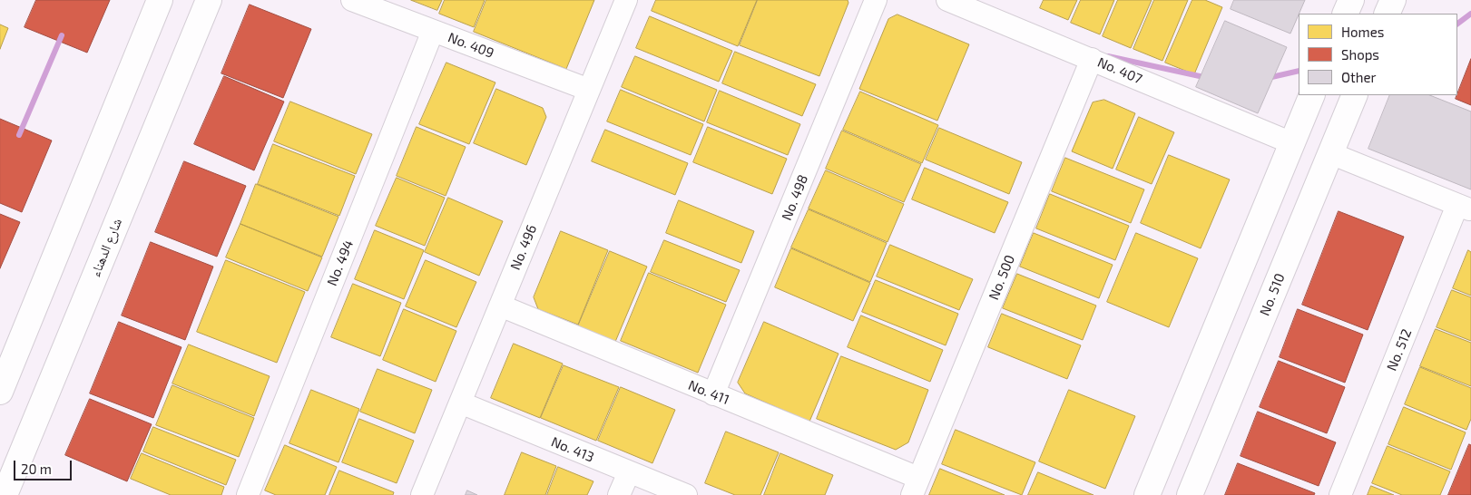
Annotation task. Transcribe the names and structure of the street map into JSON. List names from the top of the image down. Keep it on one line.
{"streets":{"street":["No. 409","No. 407","No. 498","شارع الدهناء","No. 496","No. 494","No. 500","No. 510","No. 512","No. 411","No. 413"]},"crossings":[["No. 409","No. 496"],["No. 409","No. 494"],["No. 407","No. 500"],["No. 498","No. 411"],["No. 496","No. 411"],["No. 496","No. 413"],["No. 500","No. 411"]],"legend":["Homes","Shops","Other"],"scale_bar":"20 m"}
